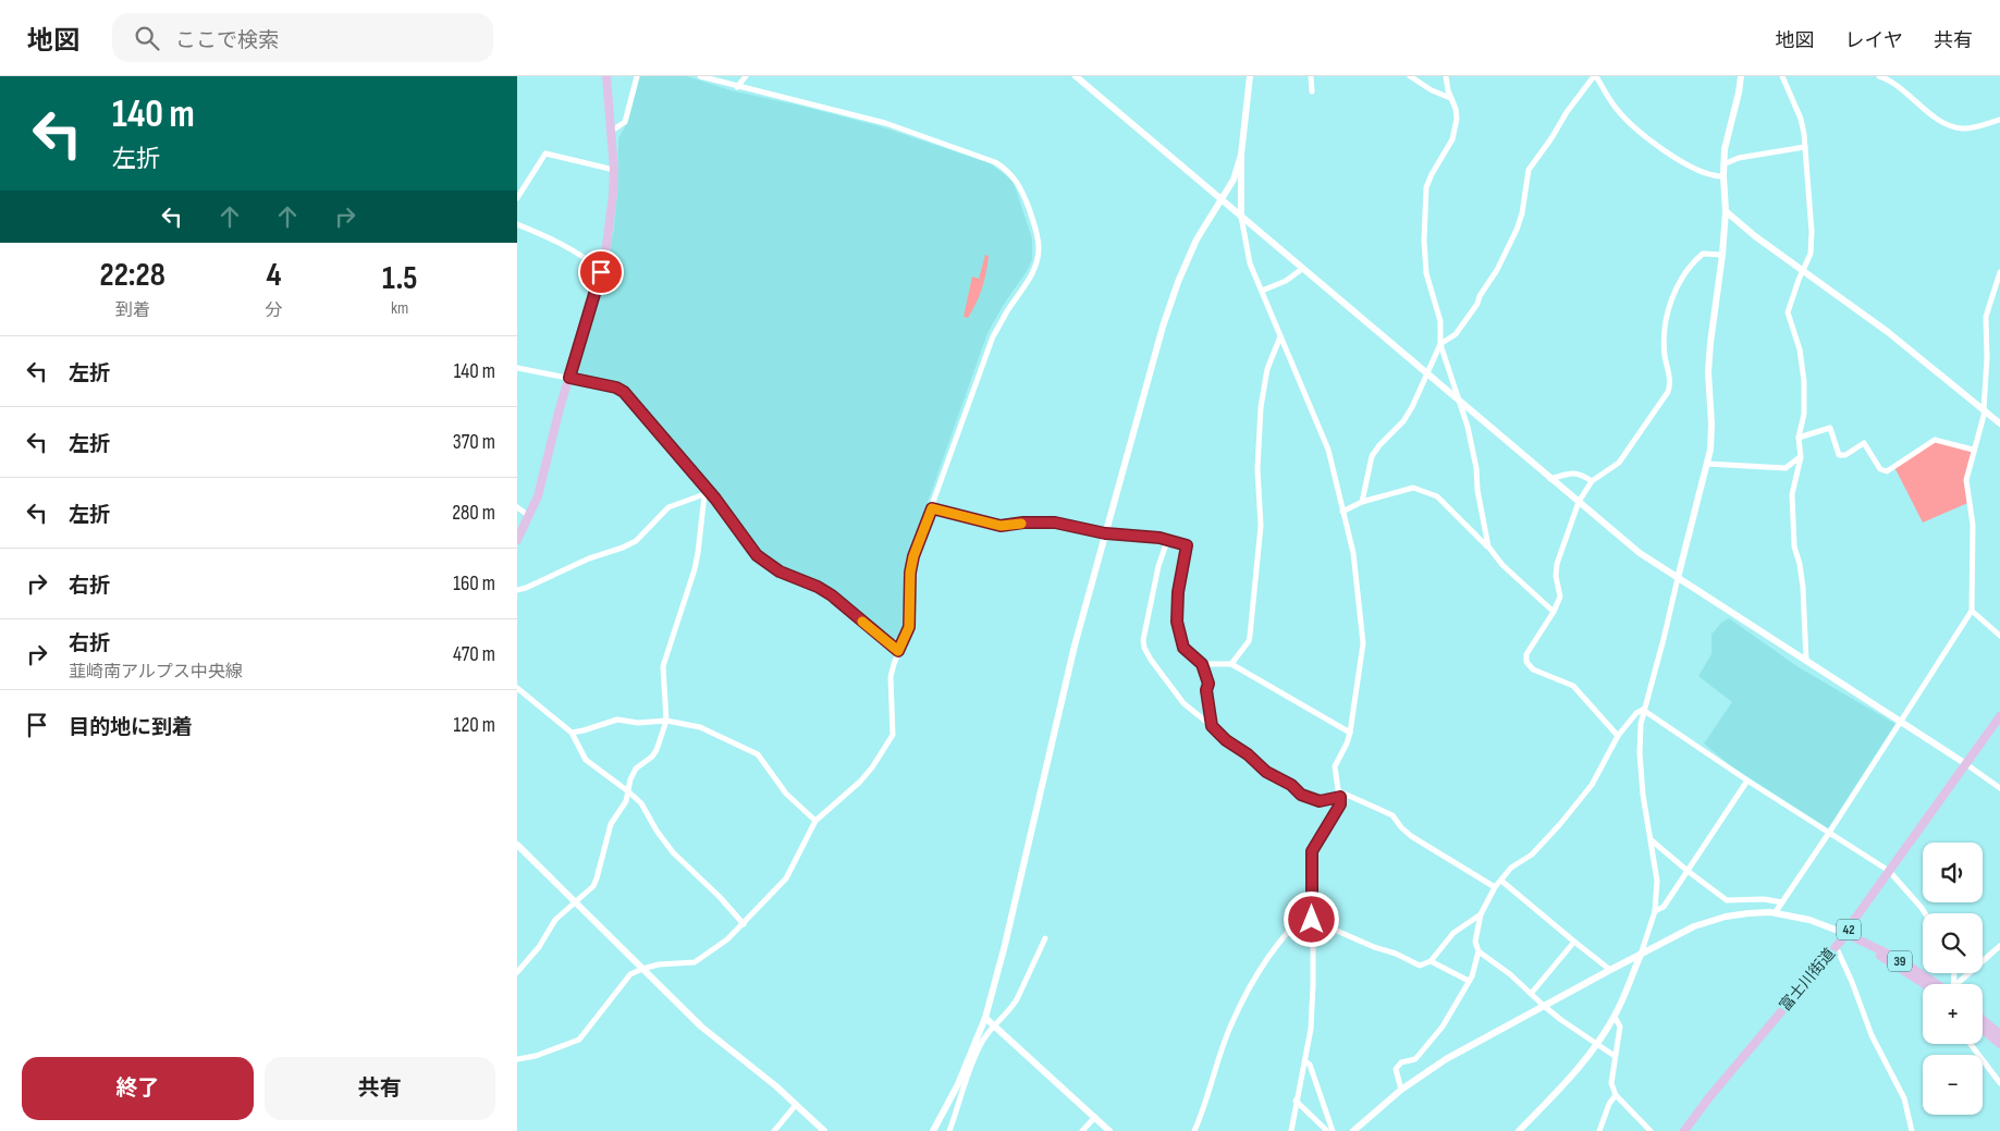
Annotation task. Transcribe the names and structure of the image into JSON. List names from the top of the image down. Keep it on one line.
{"streets":{"main road":["42","39","富士川街道"]},"crossings":[["39","富士川街道"]],"page":{"header":"地図","search":"ここで検索","nav":["地図","レイヤ","共有"],"turn":["140 m","左折"],"eta":["22:28","到着","4","分","1.5","km"],"list":[{"name":"左折","value":"140 m"},{"name":"左折","value":"370 m"},{"name":"左折","value":"280 m"},{"name":"右折","value":"160 m"},{"name":"右折","note":"韮崎南アルプス中央線","value":"470 m"},{"name":"目的地に到着","value":"120 m"}],"map_buttons":["+","−"],"buttons":["終了","共有"]}}
